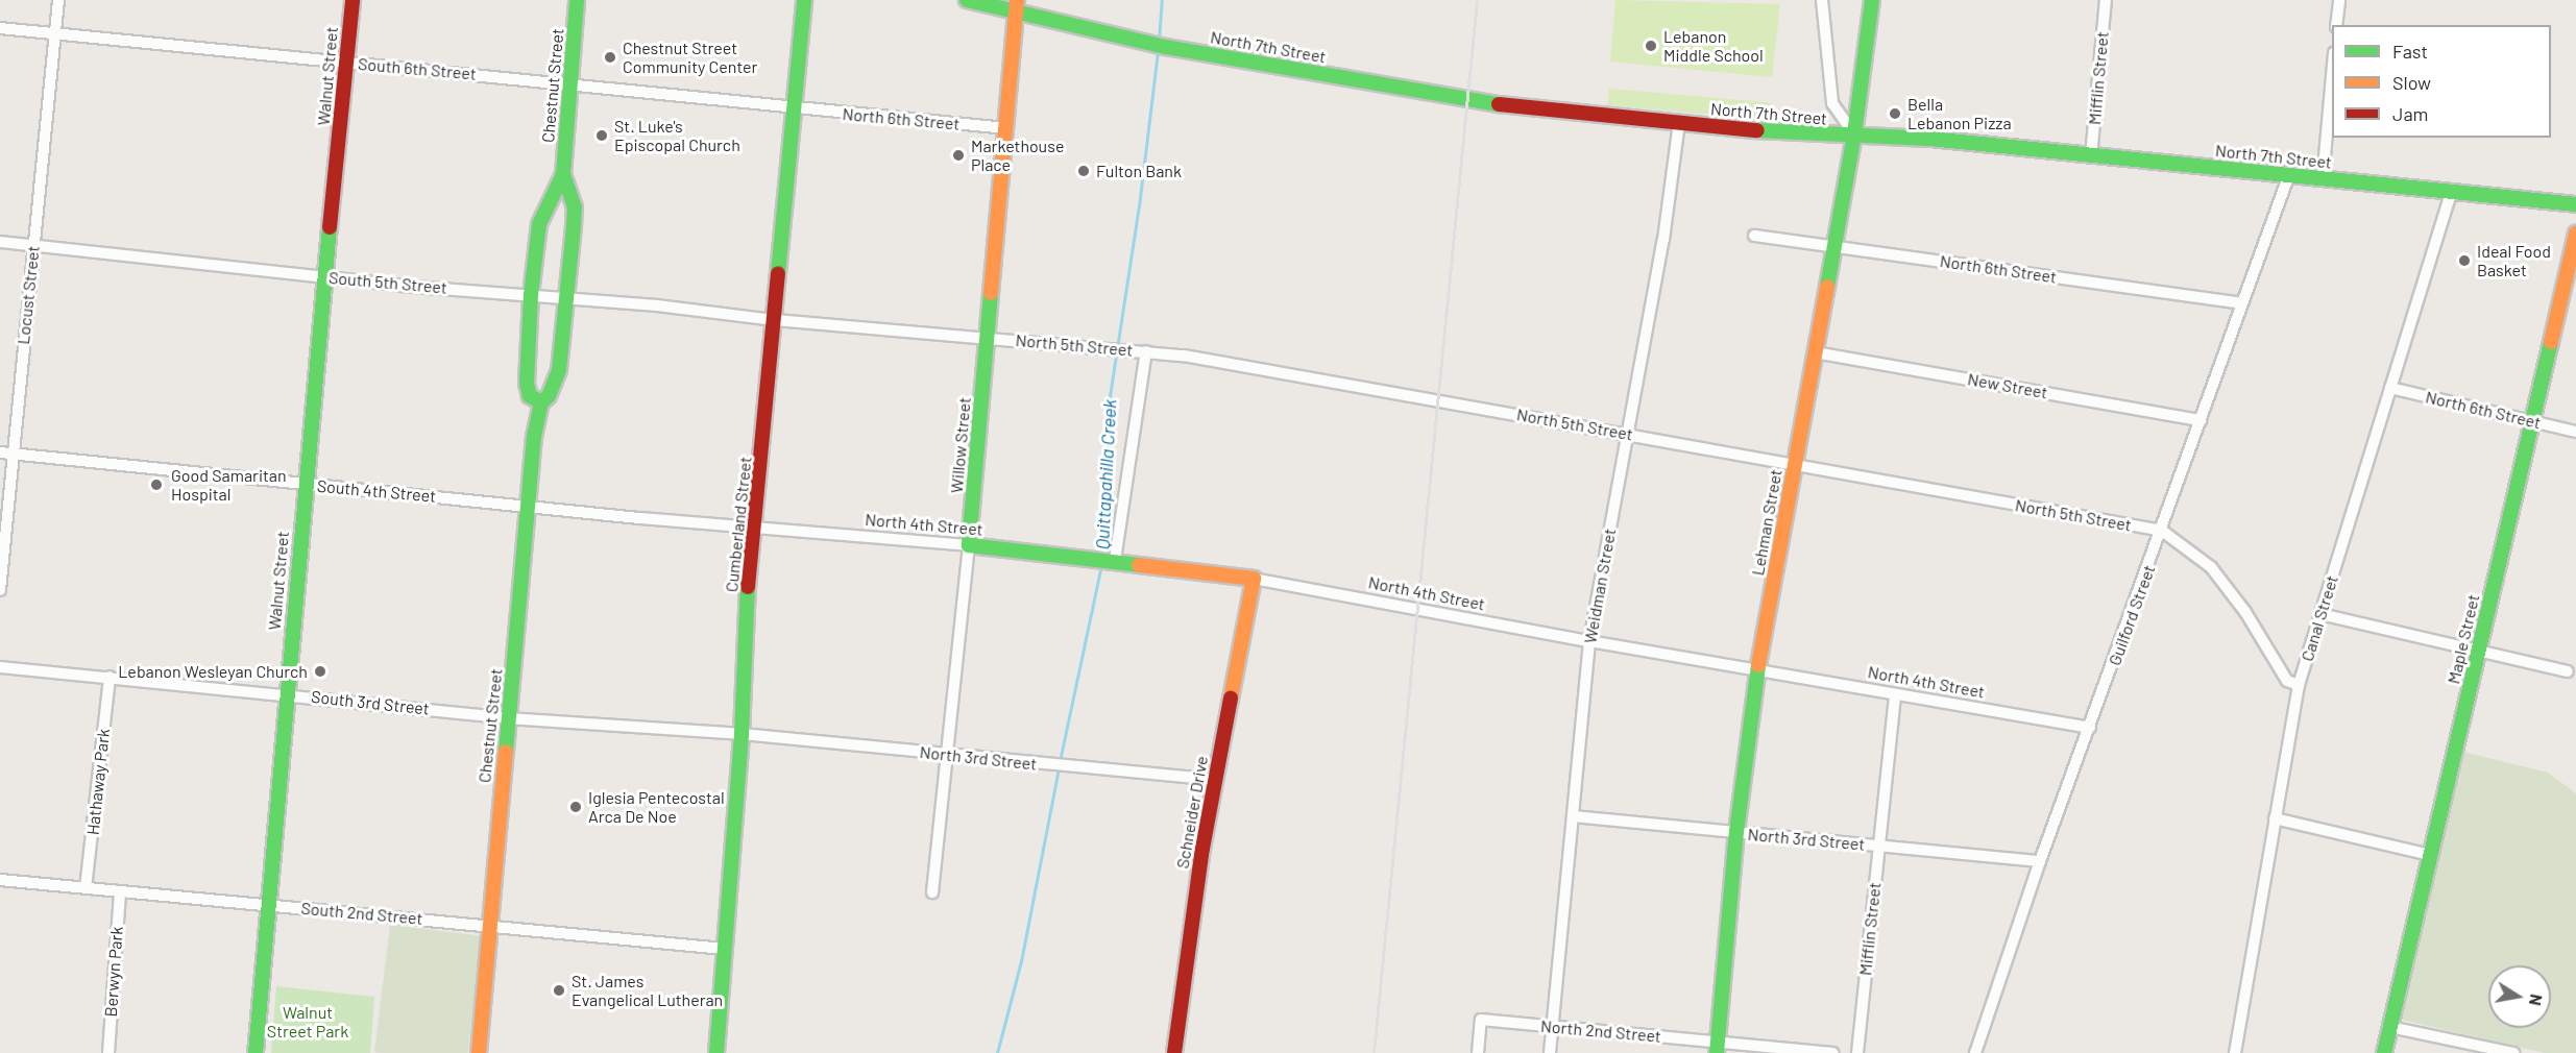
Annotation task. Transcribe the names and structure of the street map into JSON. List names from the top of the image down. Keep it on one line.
{"streets":{"main road":["North 7th Street","Walnut Street","Chestnut Street","Willow Street","Lehman Street","Cumberland Street","North 4th Street","Maple Street","Schneider Drive"],"street":["South 6th Street","Mifflin Street","North 6th Street","South 5th Street","Locust Street","North 5th Street","New Street","South 4th Street","Weidman Street","Guilford Street","Canal Street","South 3rd Street","North 3rd Street","Hathaway Park","South 2nd Street","Berwyn Park","North 2nd Street"]},"crossings":[["North 7th Street","Mifflin Street"],["North 7th Street","Willow Street"],["North 7th Street","Lehman Street"],["North 7th Street","Weidman Street"],["North 7th Street","Guilford Street"],["North 7th Street","Canal Street"],["South 6th Street","Walnut Street"],["South 6th Street","Chestnut Street"],["South 6th Street","North 6th Street"],["South 6th Street","Locust Street"],["South 6th Street","Cumberland Street"],["Walnut Street","South 5th Street"],["Walnut Street","South 4th Street"],["Walnut Street","South 3rd Street"],["Walnut Street","South 2nd Street"],["Mifflin Street","North 4th Street"],["Mifflin Street","North 3rd Street"],["Chestnut Street","South 5th Street"],["Chestnut Street","South 4th Street"],["Chestnut Street","South 3rd Street"],["Chestnut Street","South 2nd Street"],["North 6th Street","Willow Street"],["North 6th Street","Lehman Street"],["North 6th Street","Cumberland Street"],["North 6th Street","Guilford Street"],["North 6th Street","Canal Street"],["North 6th Street","Maple Street"],["South 5th Street","Locust Street"],["South 5th Street","North 5th Street"],["South 5th Street","Cumberland Street"],["Locust Street","South 4th Street"],["North 5th Street","Willow Street"],["North 5th Street","Lehman Street"],["North 5th Street","Cumberland Street"],["North 5th Street","Weidman Street"],["North 5th Street","Guilford Street"],["North 5th Street","Canal Street"],["New Street","Lehman Street"],["New Street","Guilford Street"],["Willow Street","North 4th Street"],["Willow Street","North 3rd Street"],["South 4th Street","Cumberland Street"],["South 4th Street","North 4th Street"],["Lehman Street","North 4th Street"],["Lehman Street","North 3rd Street"],["Lehman Street","North 2nd Street"],["Cumberland Street","North 4th Street"],["Cumberland Street","South 3rd Street"],["Cumberland Street","North 3rd Street"],["Cumberland Street","South 2nd Street"],["North 4th Street","Weidman Street"],["North 4th Street","Guilford Street"],["North 4th Street","Schneider Drive"],["Weidman Street","North 3rd Street"],["Weidman Street","North 2nd Street"],["Guilford Street","North 3rd Street"],["South 3rd Street","North 3rd Street"],["South 3rd Street","Hathaway Park"],["North 3rd Street","Schneider Drive"],["Hathaway Park","South 2nd Street"],["South 2nd Street","Berwyn Park"]],"water":["Quittapahilla Creek"],"parks":["Walnut Street Park"],"places":["Lebanon Middle School","Chestnut Street Community Center","Bella Lebanon Pizza","St. Luke's Episcopal Church","Markethouse Place","Fulton Bank","Ideal Food Basket","Good Samaritan Hospital","Lebanon Wesleyan Church","Iglesia Pentecostal Arca De Noe","St. James Evangelical Lutheran"],"legend":["Fast","Slow","Jam"],"north":"right"}
